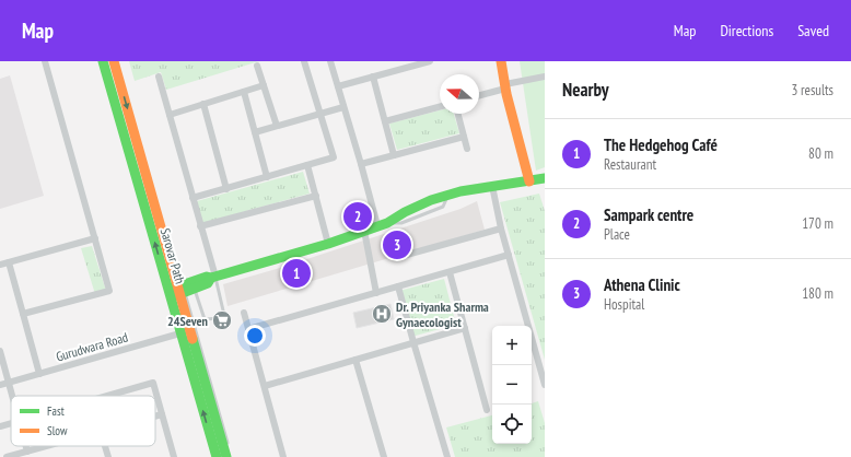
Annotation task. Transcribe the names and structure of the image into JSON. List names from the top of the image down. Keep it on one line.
{"streets":{"main road":["Sarovar Path"],"street":["Gurudwara Road"]},"crossings":[["Sarovar Path","Gurudwara Road"]],"places":{"hospital":["Dr. Priyanka Sharma Gynaecologist"],"supermarket":["24Seven"]},"legend":["Fast","Slow"],"north":"left","page":{"header":"Map","nav":["Map","Directions","Saved"],"heading":["Nearby","3 results"],"list":[{"mark":"1","name":"The Hedgehog Café","note":"Restaurant","value":"80 m"},{"mark":"2","name":"Sampark centre","note":"Place","value":"170 m"},{"mark":"3","name":"Athena Clinic","note":"Hospital","value":"180 m"}],"pins":["2","3","1"],"map_buttons":["+","−"]}}
